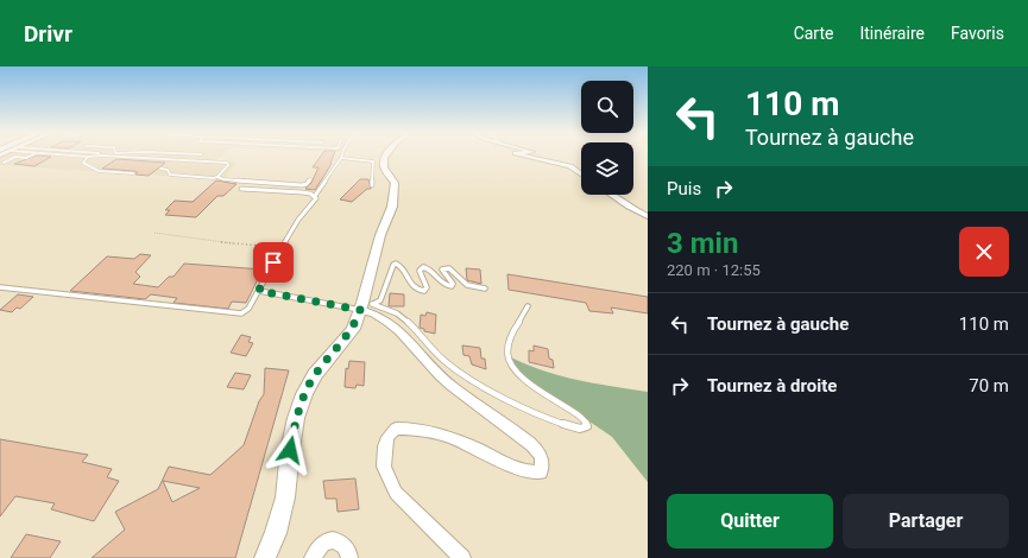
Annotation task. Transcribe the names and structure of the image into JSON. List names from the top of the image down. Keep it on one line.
{"page":{"header":"Drivr","nav":["Carte","Itinéraire","Favoris"],"turn":["110 m","Tournez à gauche"],"then":"Puis","heading":["3 min","220 m · 12:55"],"list":[{"name":"Tournez à gauche","value":"110 m"},{"name":"Tournez à droite","value":"70 m"}],"buttons":["Quitter","Partager"]}}
